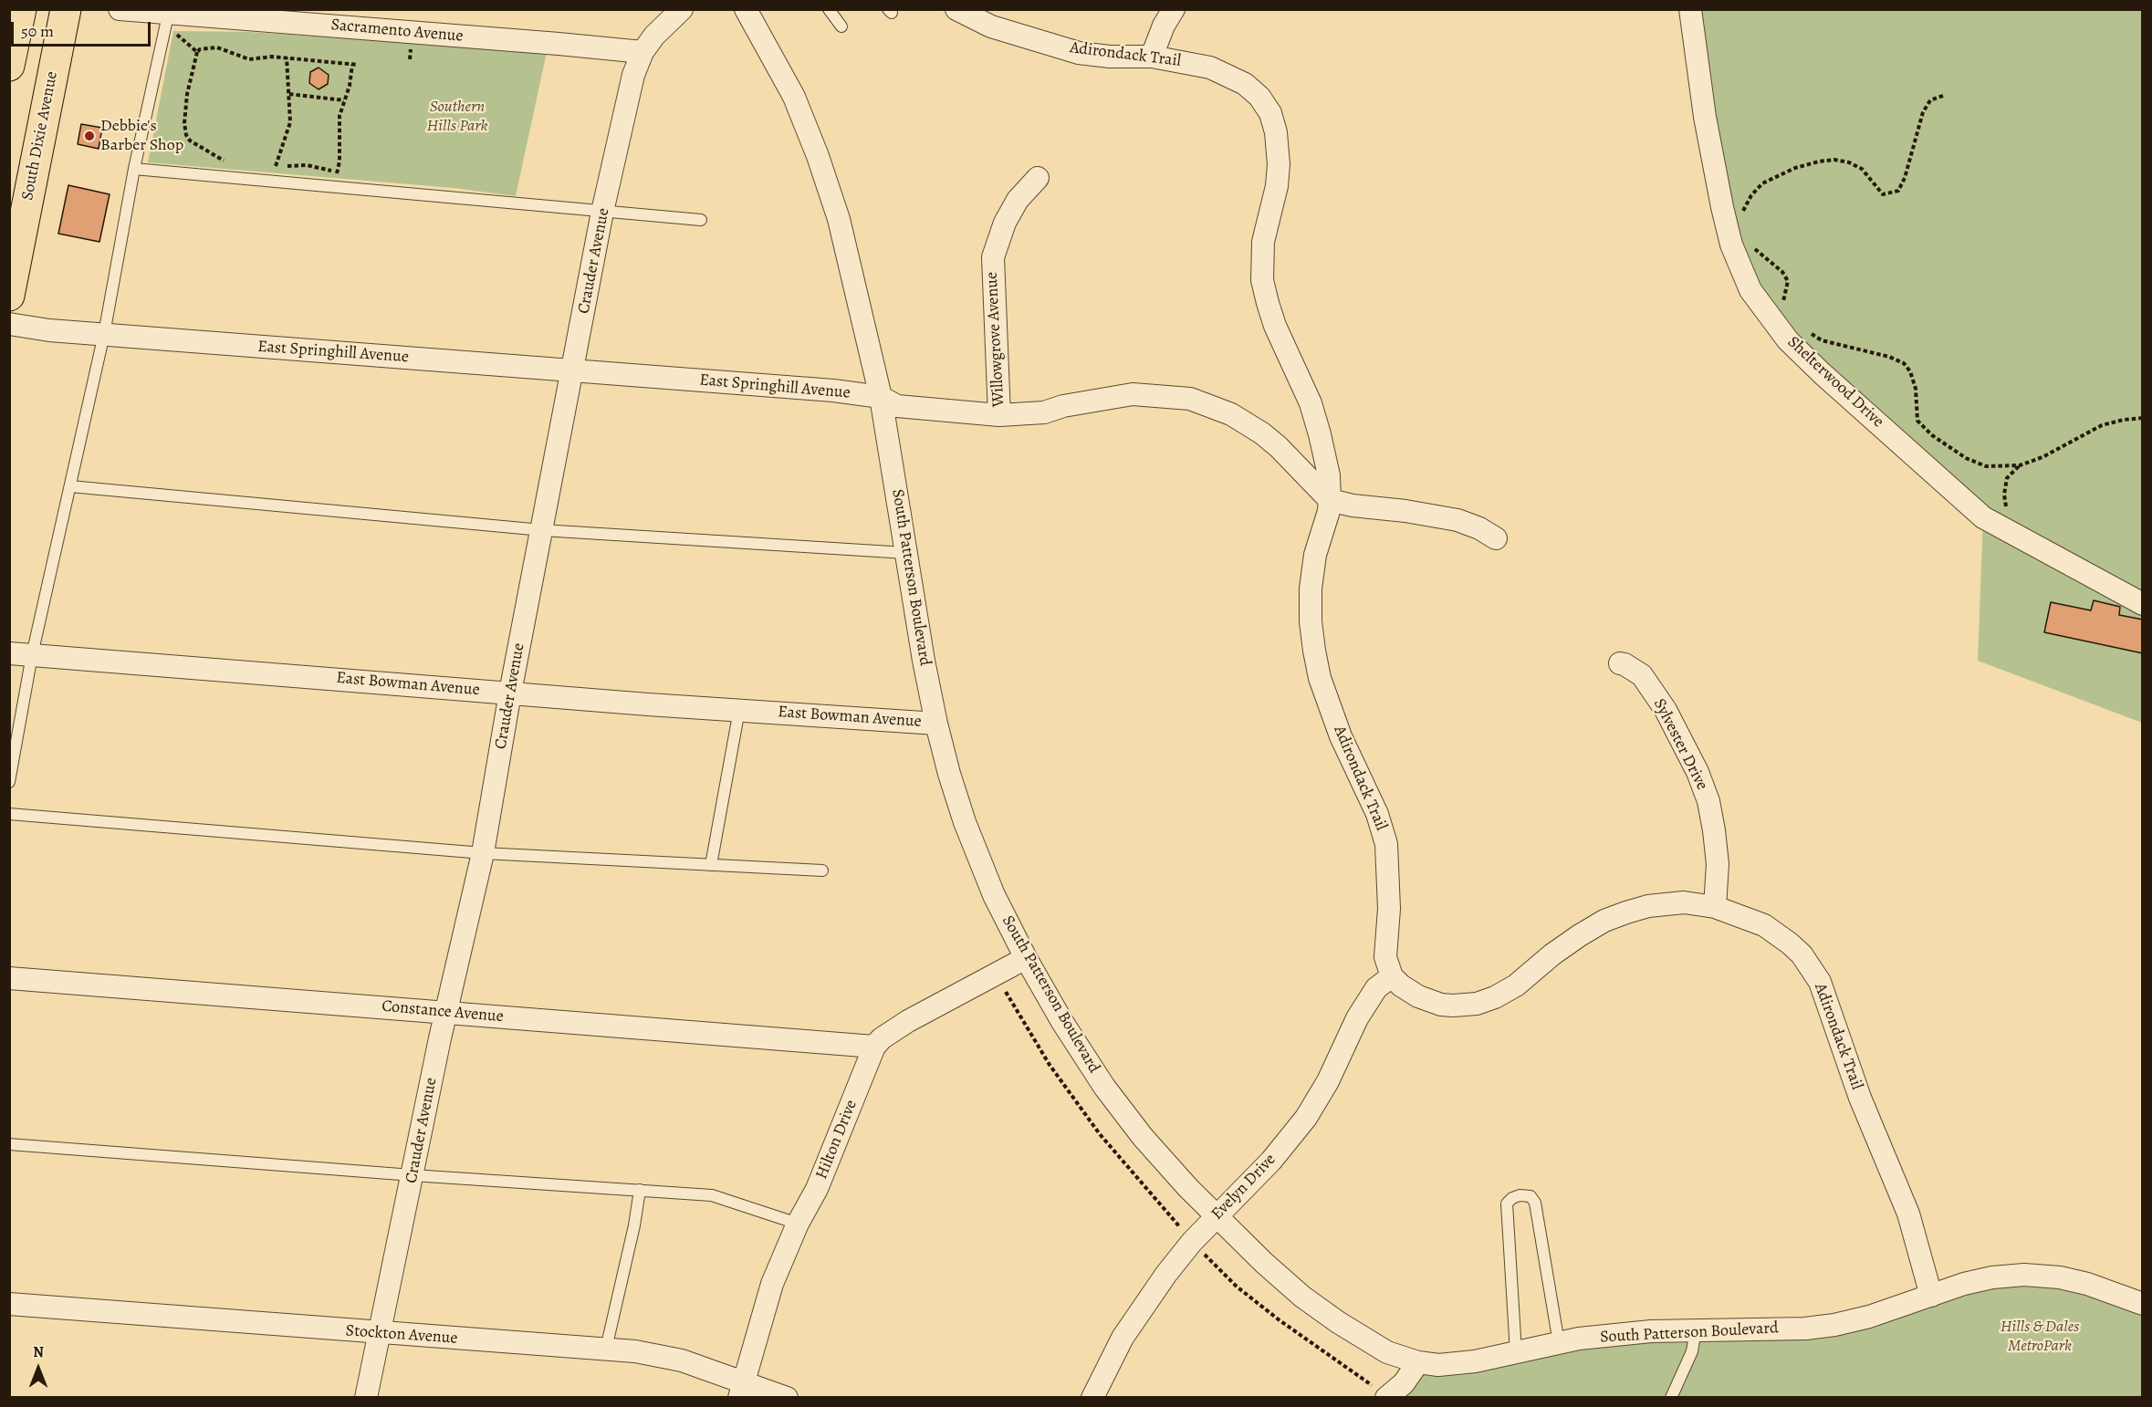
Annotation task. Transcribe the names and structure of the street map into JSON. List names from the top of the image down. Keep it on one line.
{"streets":{"main road":["South Dixie Avenue"],"street":["Sacramento Avenue","Adirondack Trail","Crauder Avenue","Willowgrove Avenue","East Springhill Avenue","Shelterwood Drive","South Patterson Boulevard","East Bowman Avenue","Sylvester Drive","Constance Avenue","Hilton Drive","Evelyn Drive","Stockton Avenue"]},"crossings":[["Sacramento Avenue","Crauder Avenue"],["Adirondack Trail","East Springhill Avenue"],["Adirondack Trail","South Patterson Boulevard"],["Adirondack Trail","Sylvester Drive"],["Adirondack Trail","Evelyn Drive"],["Crauder Avenue","East Springhill Avenue"],["Crauder Avenue","East Bowman Avenue"],["Crauder Avenue","Constance Avenue"],["Crauder Avenue","Stockton Avenue"],["Willowgrove Avenue","East Springhill Avenue"],["East Springhill Avenue","South Patterson Boulevard"],["South Patterson Boulevard","East Bowman Avenue"],["South Patterson Boulevard","Hilton Drive"],["South Patterson Boulevard","Evelyn Drive"],["Constance Avenue","Hilton Drive"],["Hilton Drive","Stockton Avenue"]],"parks":["Southern Hills Park","Hills & Dales MetroPark"],"places":["Debbie's Barber Shop"],"scale_bar":"50 m","north":"top"}
